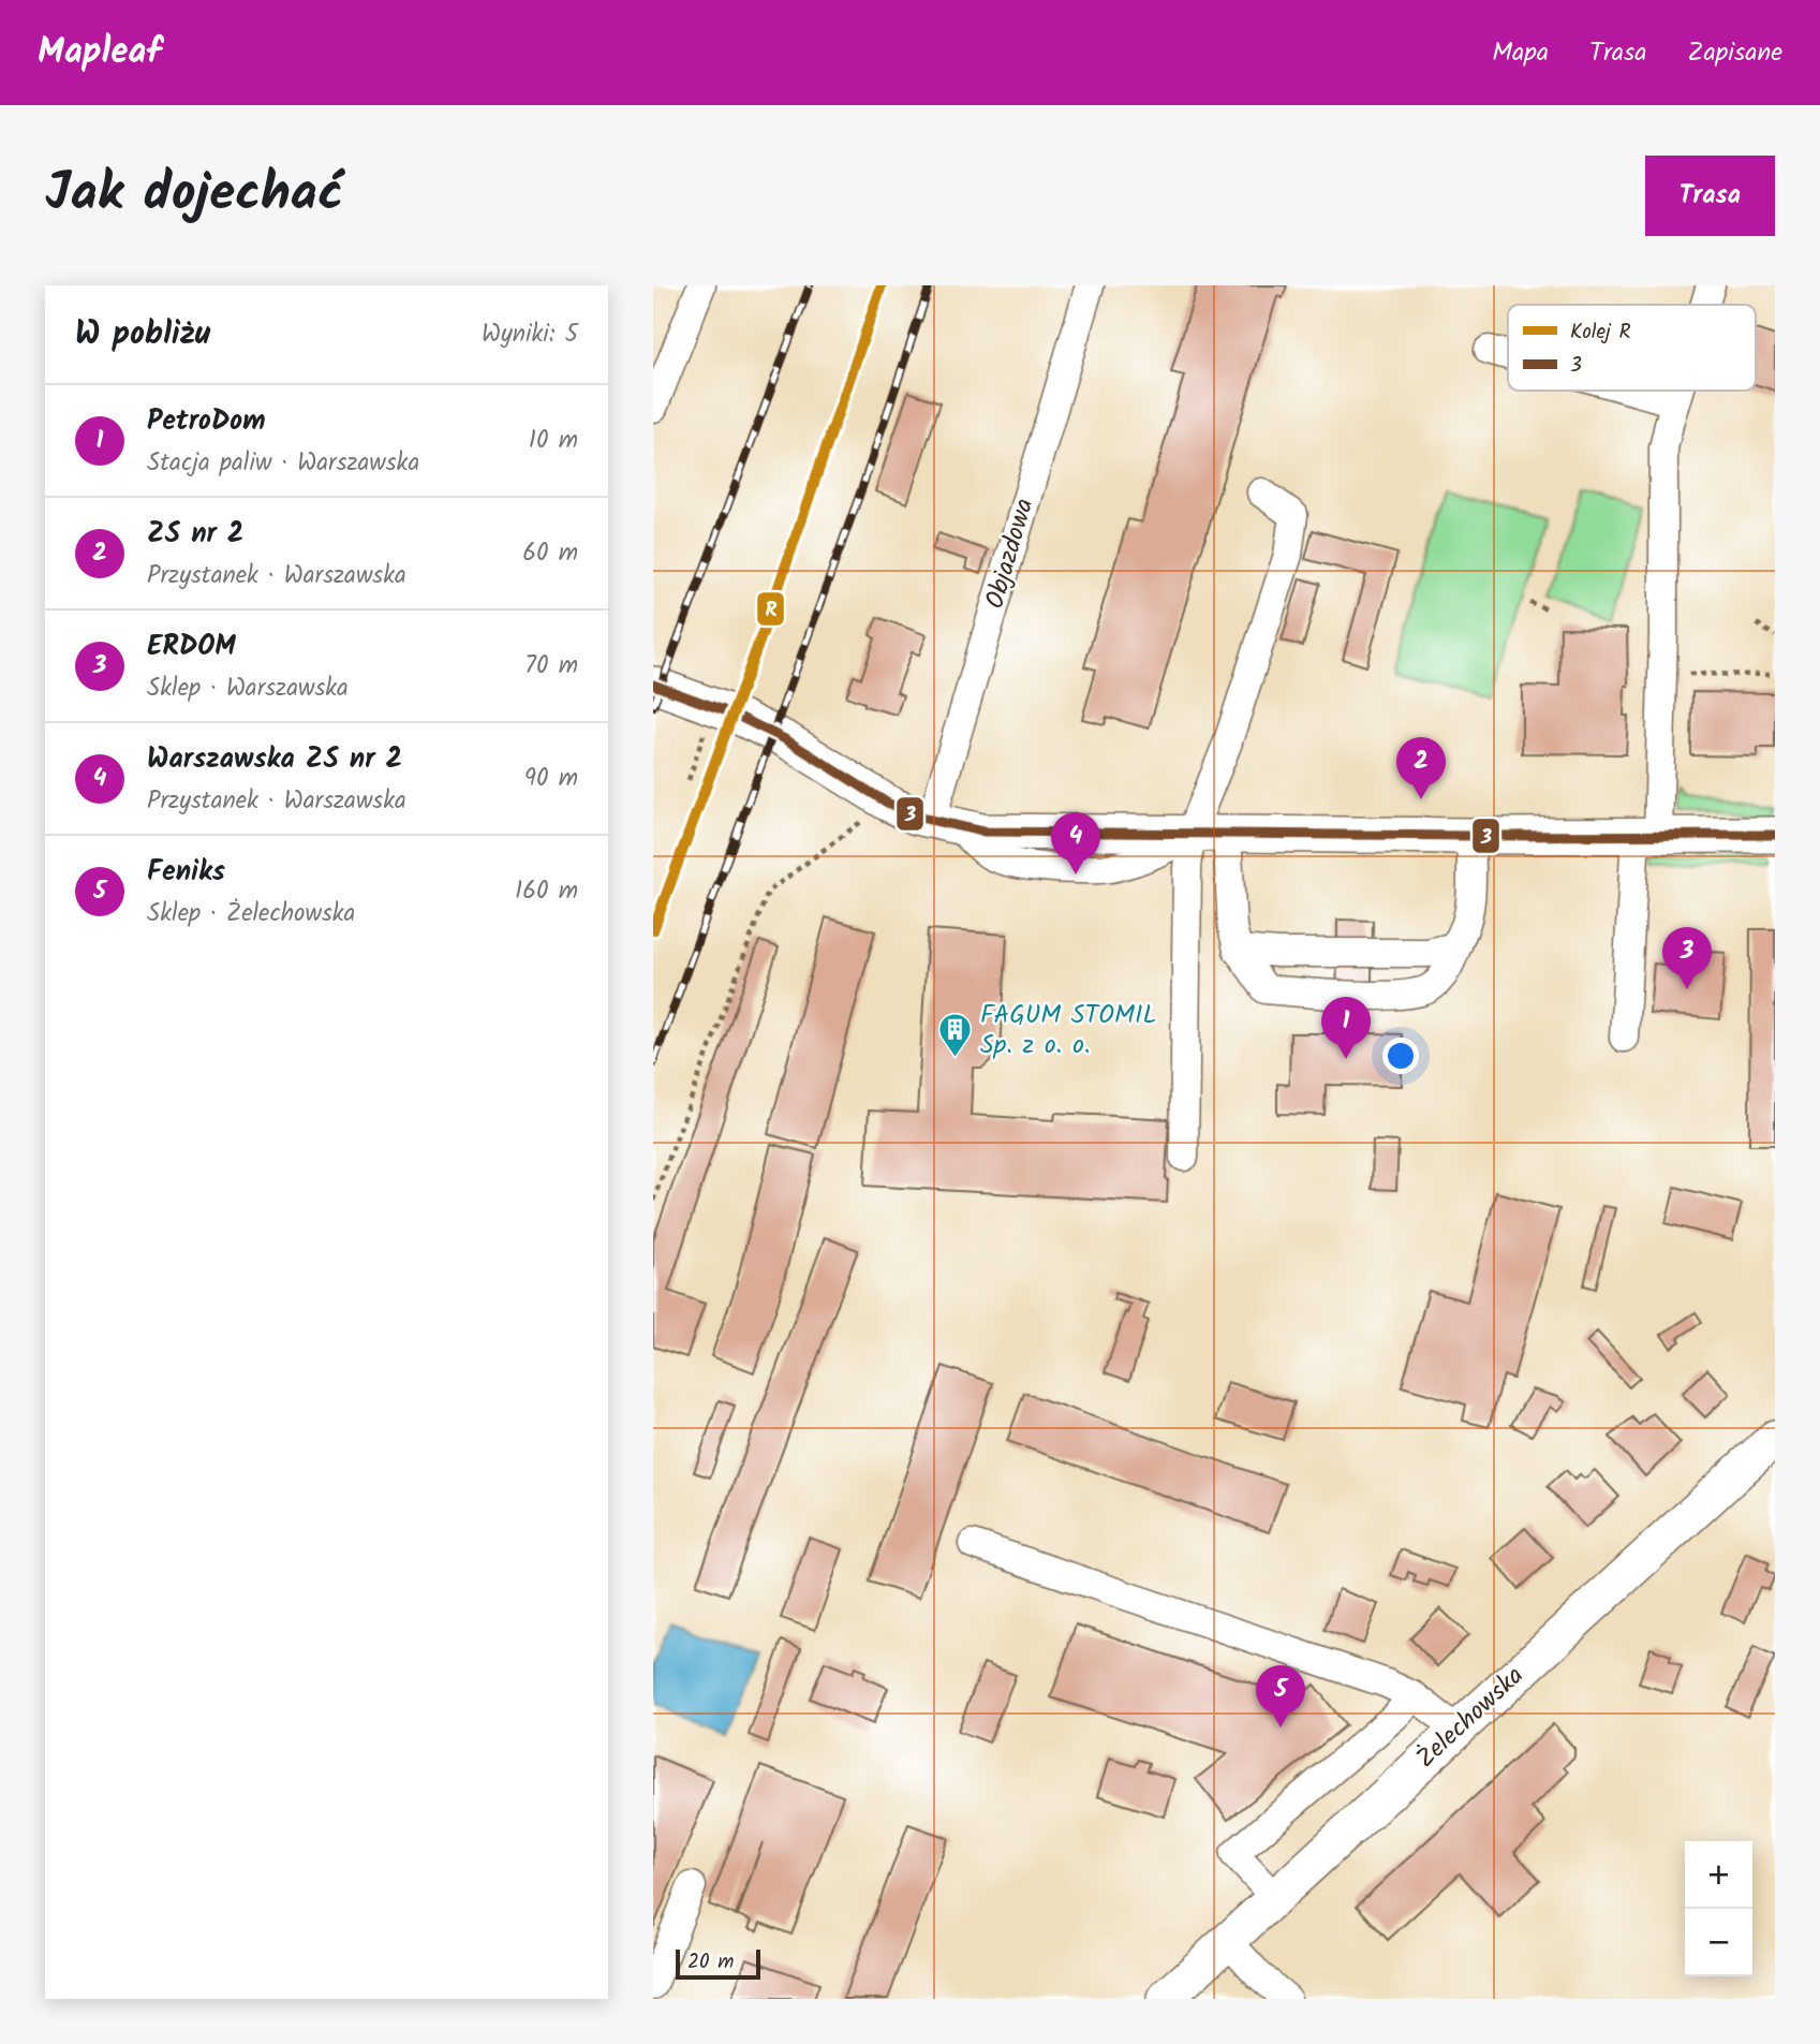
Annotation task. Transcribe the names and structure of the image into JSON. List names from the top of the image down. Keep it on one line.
{"streets":{"main road":["Żelechowska"],"street":["Objazdowa"]},"places":{"building":["FAGUM STOMIL Sp. z o. o."]},"lines":["rail line R","transit line 3"],"legend":["Kolej R","3"],"scale_bar":"20 m","page":{"header":"Mapleaf","nav":["Mapa","Trasa","Zapisane"],"title":"Jak dojechać","buttons":"Trasa","heading":["W pobliżu","Wyniki: 5"],"list":[{"mark":"1","name":"PetroDom","note":"Stacja paliw · Warszawska","value":"10 m"},{"mark":"2","name":"ZS nr 2","note":"Przystanek · Warszawska","value":"60 m"},{"mark":"3","name":"ERDOM","note":"Sklep · Warszawska","value":"70 m"},{"mark":"4","name":"Warszawska ZS nr 2","note":"Przystanek · Warszawska","value":"90 m"},{"mark":"5","name":"Feniks","note":"Sklep · Żelechowska","value":"160 m"}],"pins":["2","4","3","1","5"],"map_buttons":["+","−"],"scale":"20 m"}}
